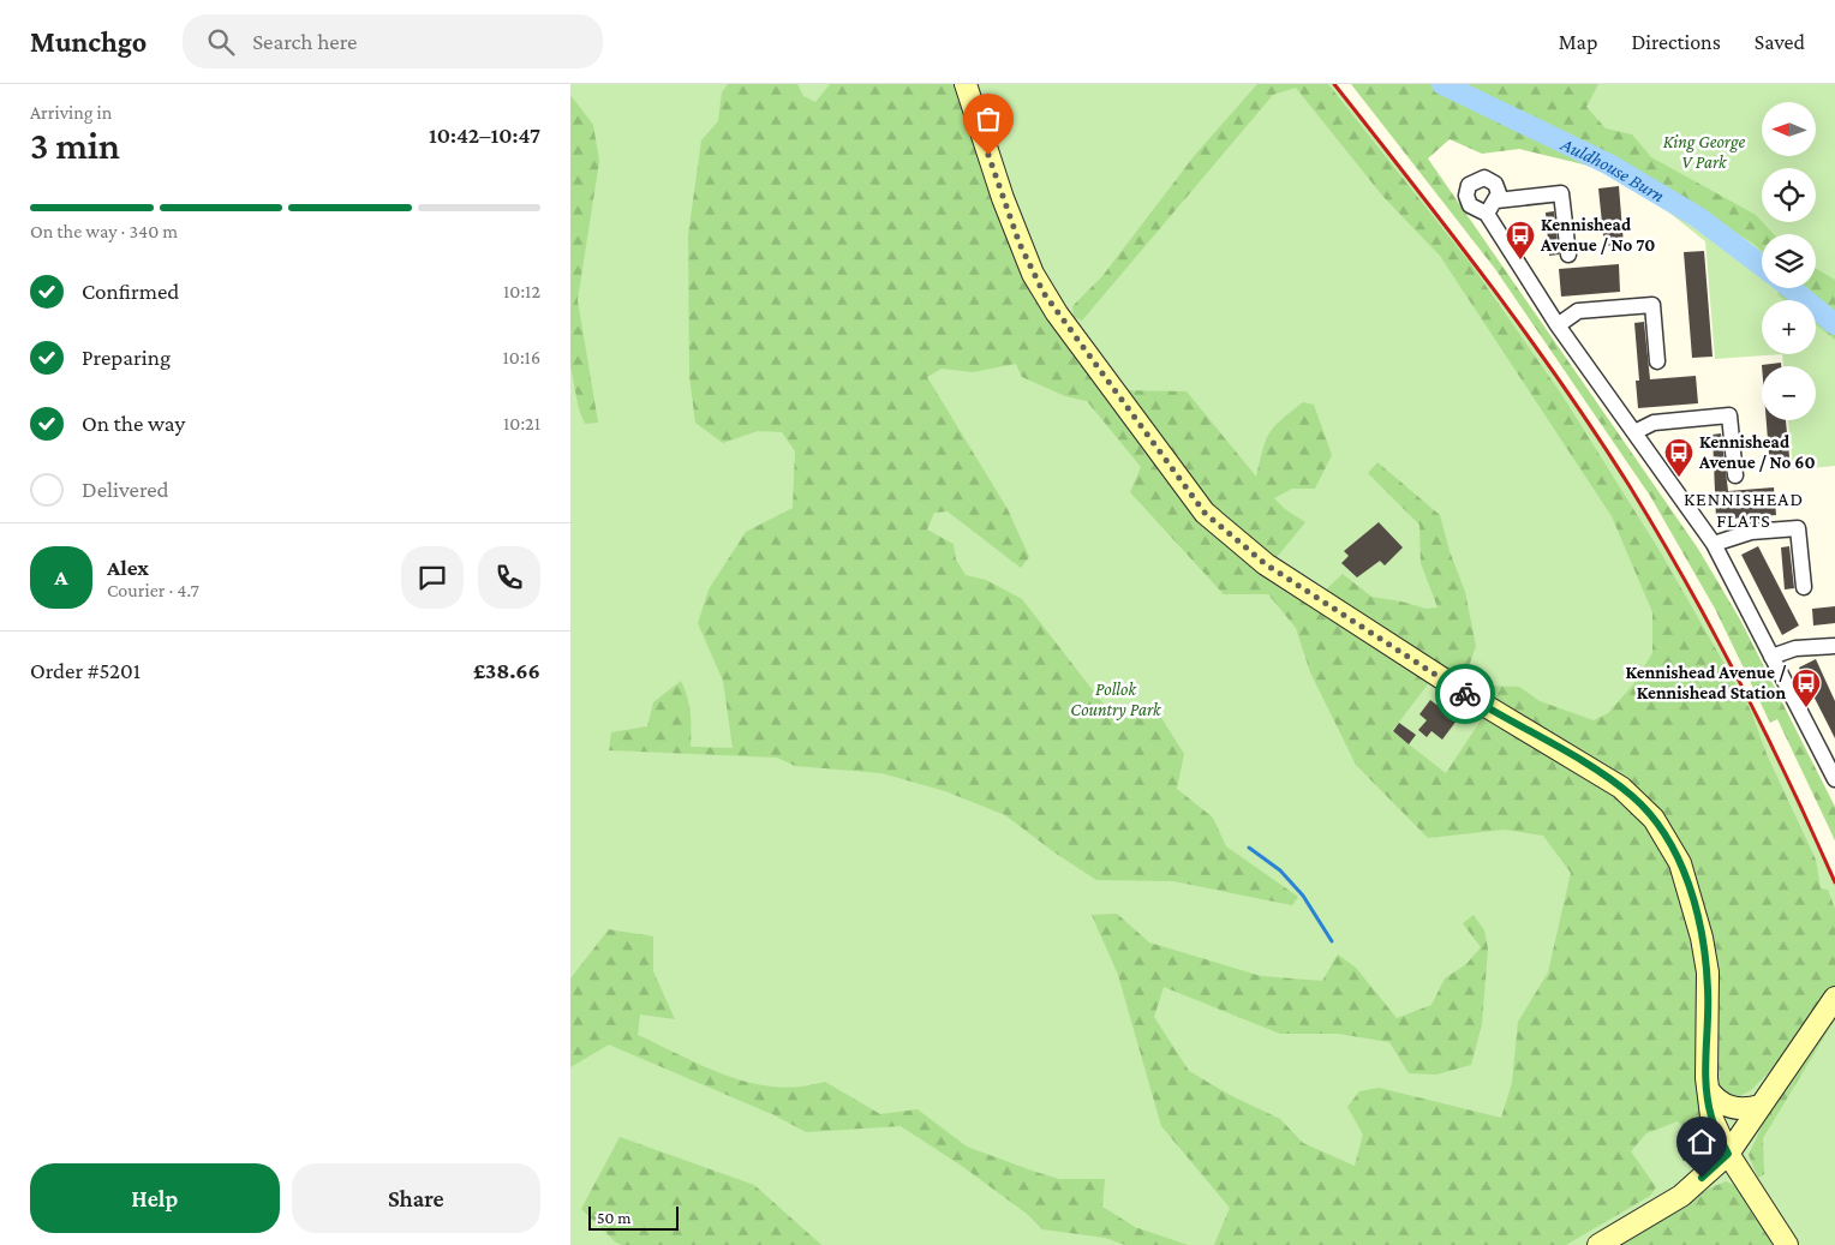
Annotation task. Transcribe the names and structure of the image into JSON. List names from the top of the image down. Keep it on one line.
{"districts":["KENNISHEAD FLATS"],"water":["Auldhouse Burn"],"parks":["King George V Park","Pollok Country Park"],"places":{"bus stop":["Kennishead Avenue / No 70","Kennishead Avenue / No 60","Kennishead Avenue / Kennishead Station"]},"scale_bar":"50 m","north":"left","page":{"header":"Munchgo","search":"Search here","nav":["Map","Directions","Saved"],"heading":["3 min","Arriving in","10:42–10:47"],"panel":["Alex","Courier · 4.7","Order #5201","£38.66"],"map_buttons":["+","−"],"bar":"On the way · 340 m","list":[["Confirmed","10:12"],["Preparing","10:16"],["On the way","10:21"],"Delivered"],"round":"A","buttons":["Help","Share"],"scale":"50 m"}}
